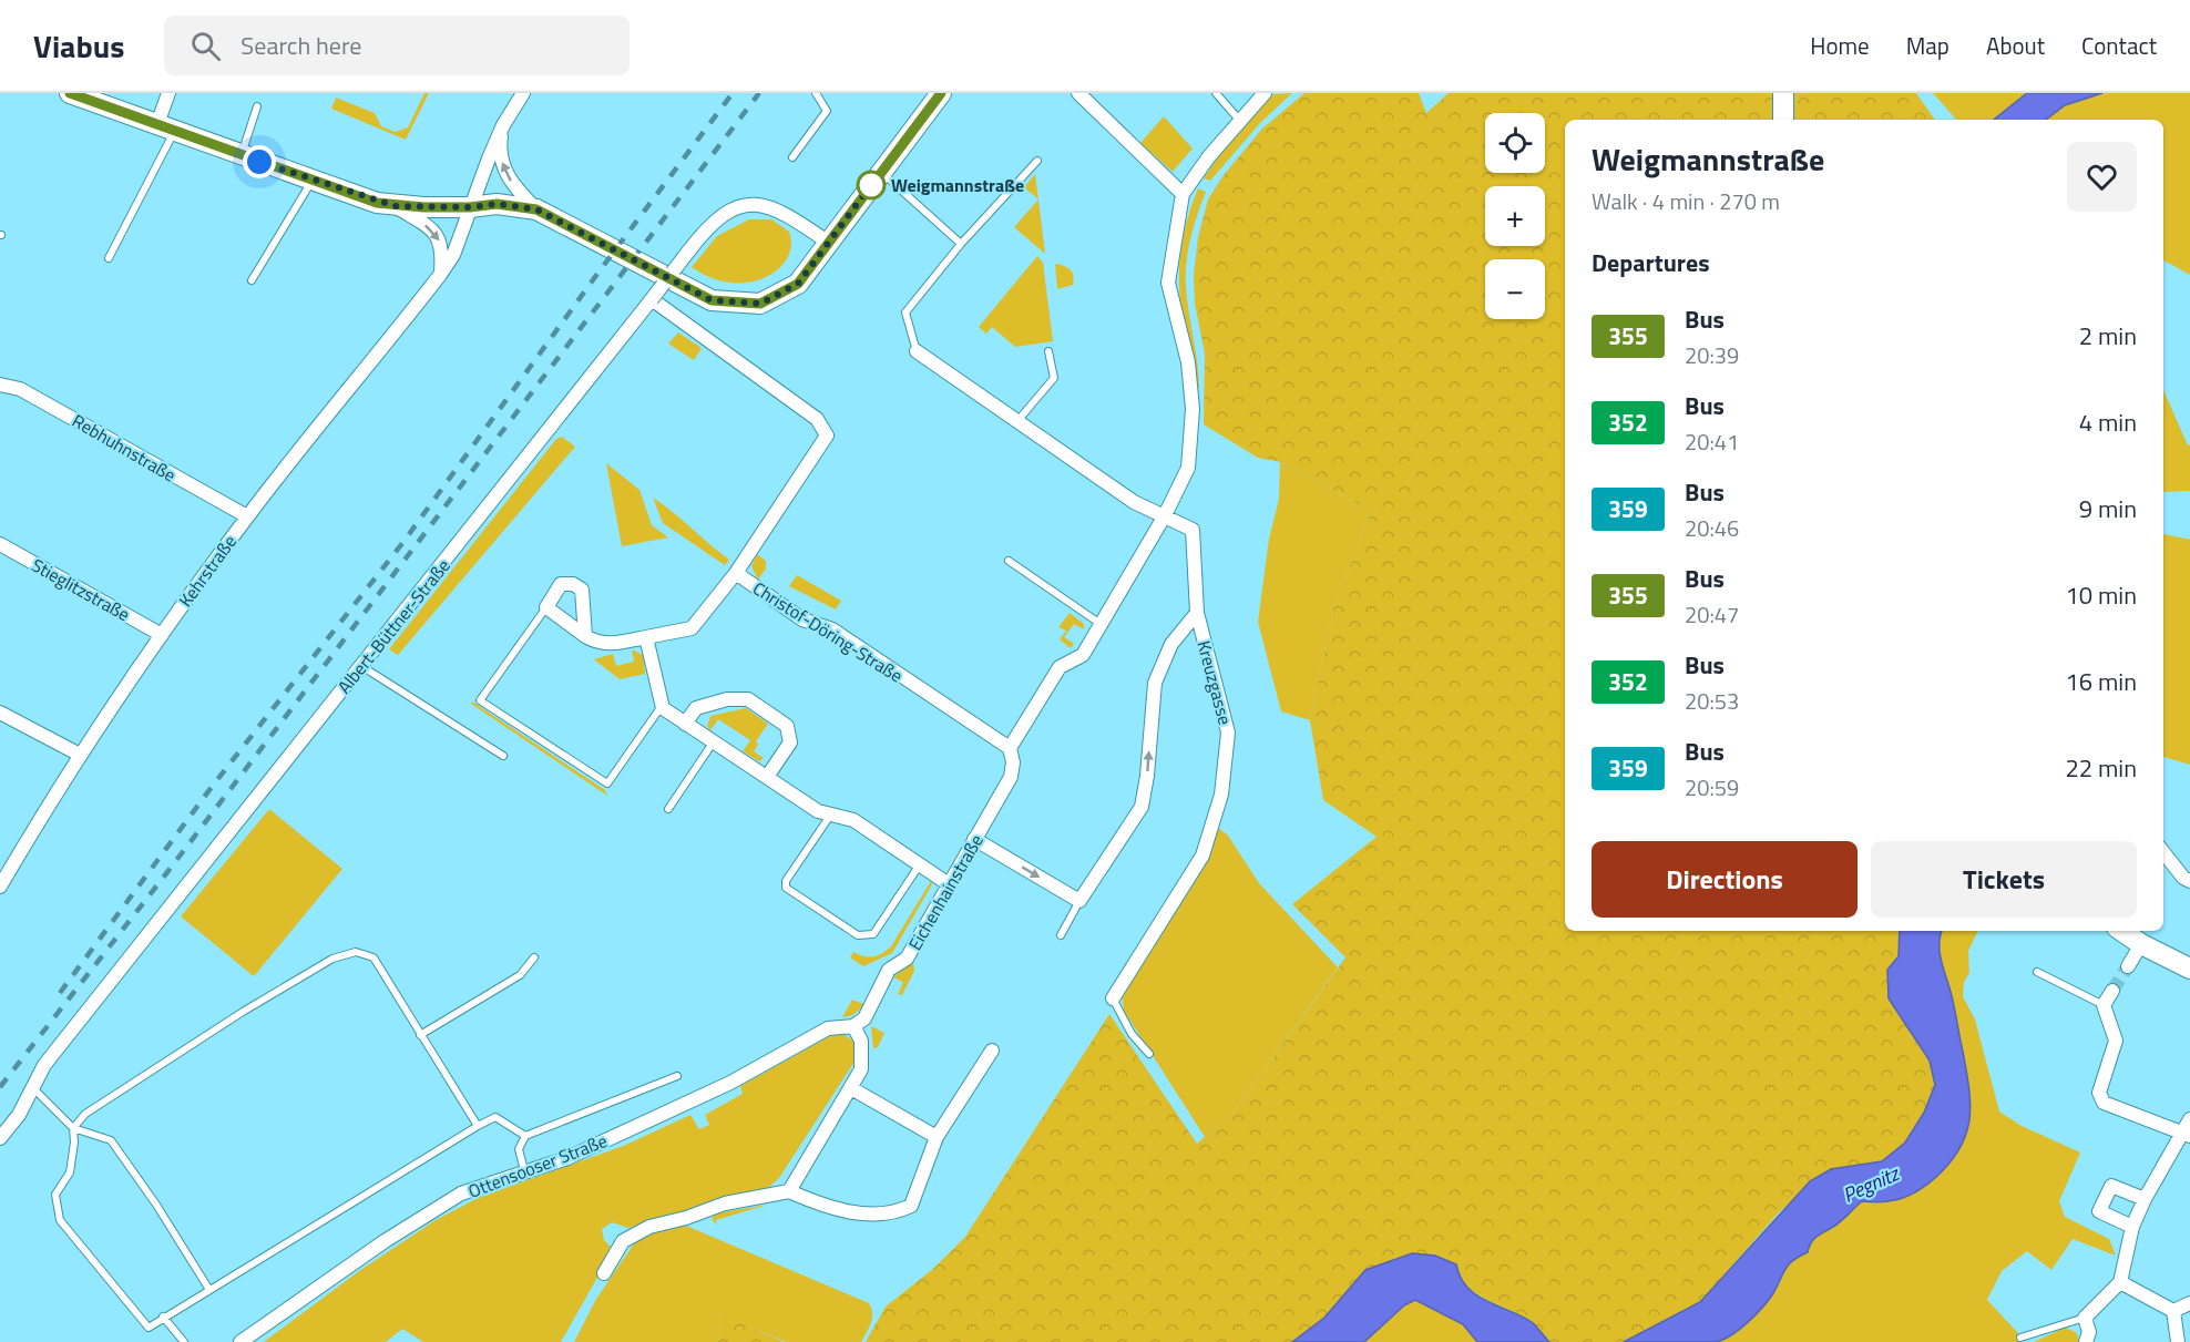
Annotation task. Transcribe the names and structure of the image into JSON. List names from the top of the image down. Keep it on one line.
{"streets":{"street":["Rebhuhnstraße","Kehrstraße","Stieglitzstraße","Albert-Büttner-Straße","Christof-Döring-Straße","Kreuzgasse","Eichenhainstraße","Ottensooser Straße"]},"crossings":[["Rebhuhnstraße","Kehrstraße"],["Kehrstraße","Stieglitzstraße"],["Albert-Büttner-Straße","Christof-Döring-Straße"],["Christof-Döring-Straße","Eichenhainstraße"],["Eichenhainstraße","Ottensooser Straße"]],"water":["Pegnitz"],"places":["Weigmannstraße"],"lines":["bus line 355"],"page":{"header":"Viabus","search":"Search here","nav":["Home","Map","About","Contact"],"map_buttons":["+","−"],"heading":[["Weigmannstraße","Walk · 4 min · 270 m"],"Departures"],"list":[{"mark":"355","name":"Bus","note":"20:39","value":"2 min"},{"mark":"352","name":"Bus","note":"20:41","value":"4 min"},{"mark":"359","name":"Bus","note":"20:46","value":"9 min"},{"mark":"355","name":"Bus","note":"20:47","value":"10 min"},{"mark":"352","name":"Bus","note":"20:53","value":"16 min"},{"mark":"359","name":"Bus","note":"20:59","value":"22 min"}],"buttons":["Directions","Tickets"]}}
